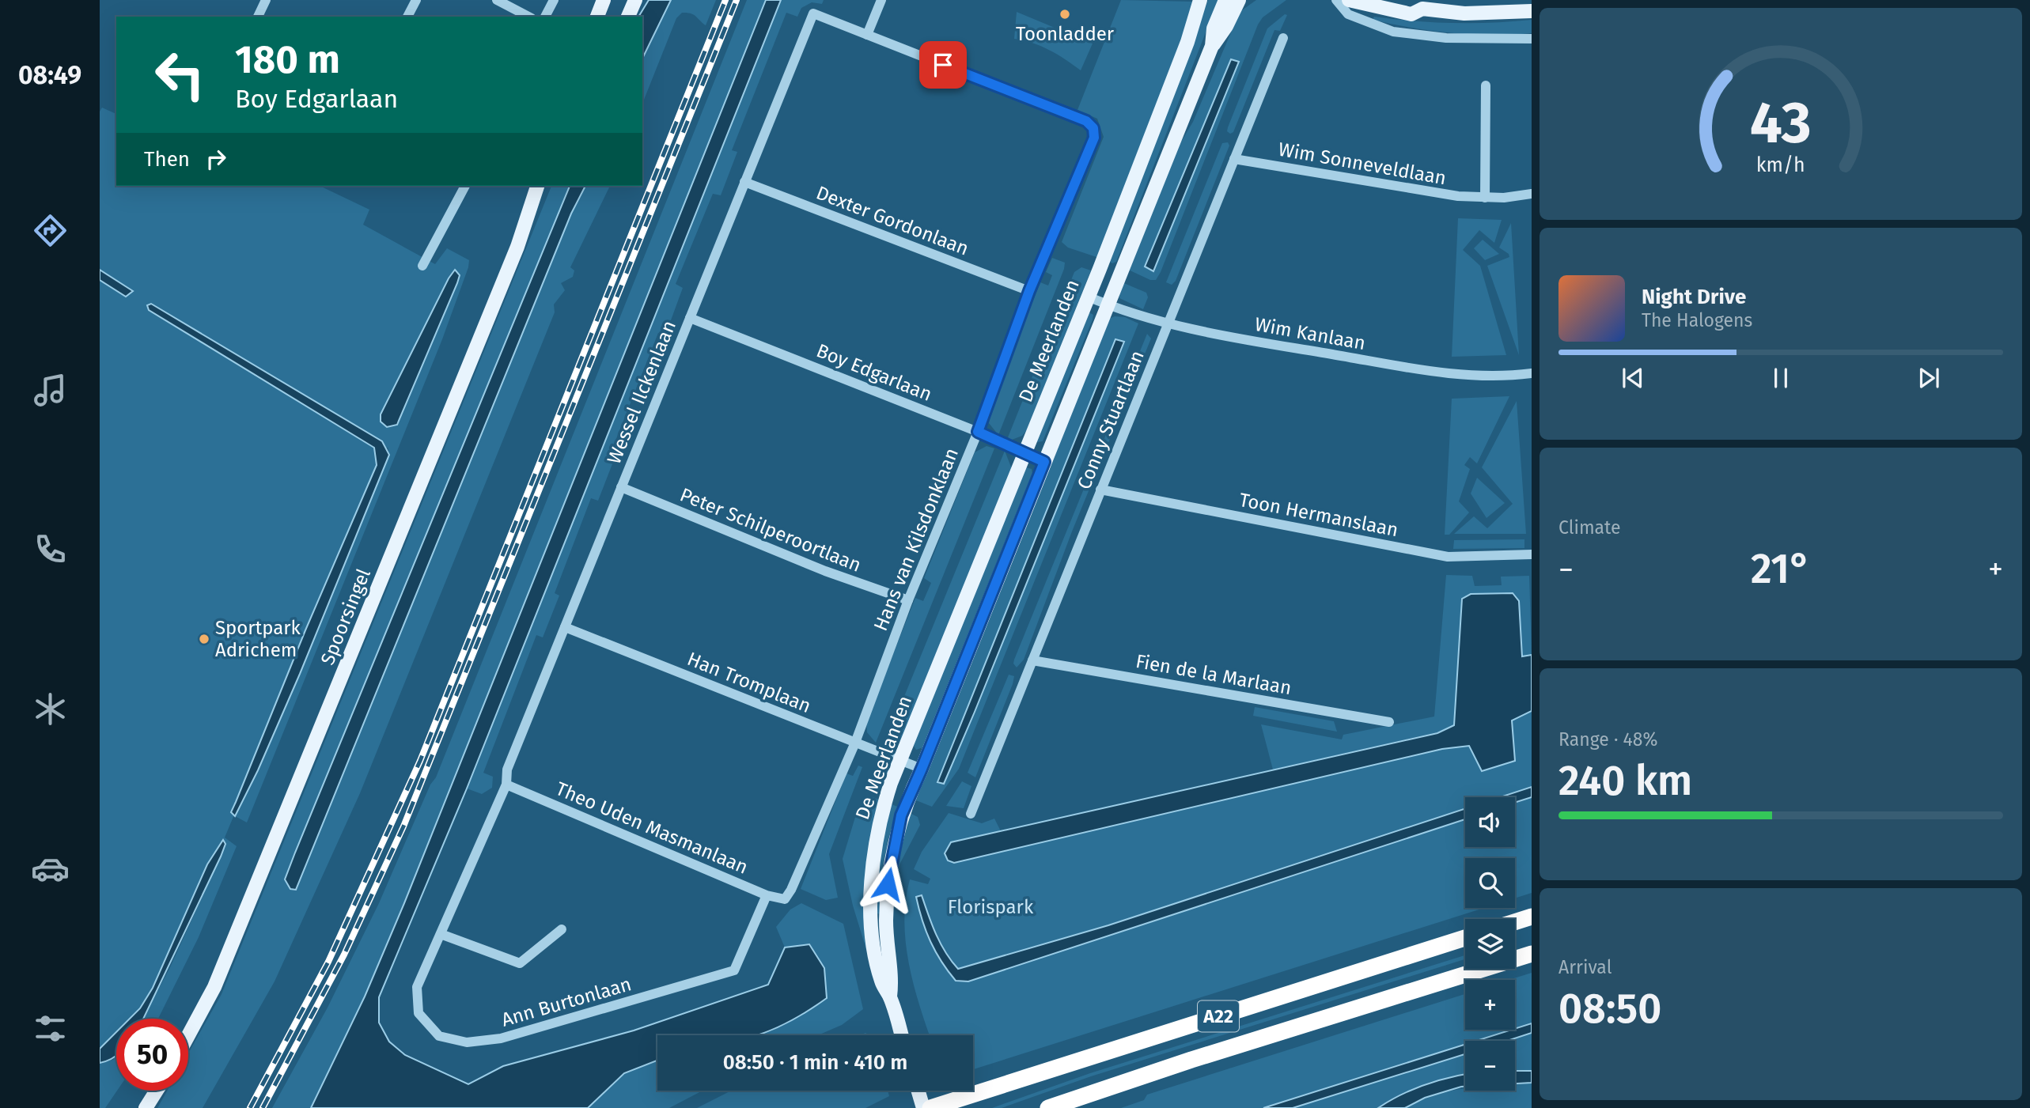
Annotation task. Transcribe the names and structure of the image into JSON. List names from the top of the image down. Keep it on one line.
{"streets":{"highway":["A22"],"main road":["De Meerlanden","Spoorsingel"],"street":["Wim Sonneveldlaan","Dexter Gordonlaan","Wim Kanlaan","Boy Edgarlaan","Wessel Ilckenlaan","Conny Stuartlaan","Toon Hermanslaan","Peter Schilperoortlaan","Hans van Kilsdonklaan","Fien de la Marlaan","Han Tromplaan","Theo Uden Masmanlaan","Ann Burtonlaan"]},"crossings":[["Wim Sonneveldlaan","Conny Stuartlaan"],["Dexter Gordonlaan","Wessel Ilckenlaan"],["Dexter Gordonlaan","Hans van Kilsdonklaan"],["Wim Kanlaan","De Meerlanden"],["Wim Kanlaan","Conny Stuartlaan"],["De Meerlanden","Boy Edgarlaan"],["De Meerlanden","Han Tromplaan"],["Boy Edgarlaan","Wessel Ilckenlaan"],["Boy Edgarlaan","Hans van Kilsdonklaan"],["Wessel Ilckenlaan","Peter Schilperoortlaan"],["Wessel Ilckenlaan","Hans van Kilsdonklaan"],["Wessel Ilckenlaan","Han Tromplaan"],["Wessel Ilckenlaan","Theo Uden Masmanlaan"],["Wessel Ilckenlaan","Ann Burtonlaan"],["Conny Stuartlaan","Toon Hermanslaan"],["Conny Stuartlaan","Fien de la Marlaan"],["Peter Schilperoortlaan","Hans van Kilsdonklaan"],["Hans van Kilsdonklaan","Han Tromplaan"],["Hans van Kilsdonklaan","Theo Uden Masmanlaan"],["Theo Uden Masmanlaan","Ann Burtonlaan"]],"parks":["Florispark"],"places":["Toonladder","Sportpark Adrichem"],"page":{"tabs":"08:49","turn":["180 m","Boy Edgarlaan"],"then":"Then","song":["Night Drive","The Halogens"],"tile":["Climate",["Range · 48%","240 km"],["Arrival","08:50"]],"heat":["−","21°","+"],"map_buttons":["+","−"],"limit":"50","trip":"08:50 · 1 min · 410 m","gauge":["43","km/h"]}}
